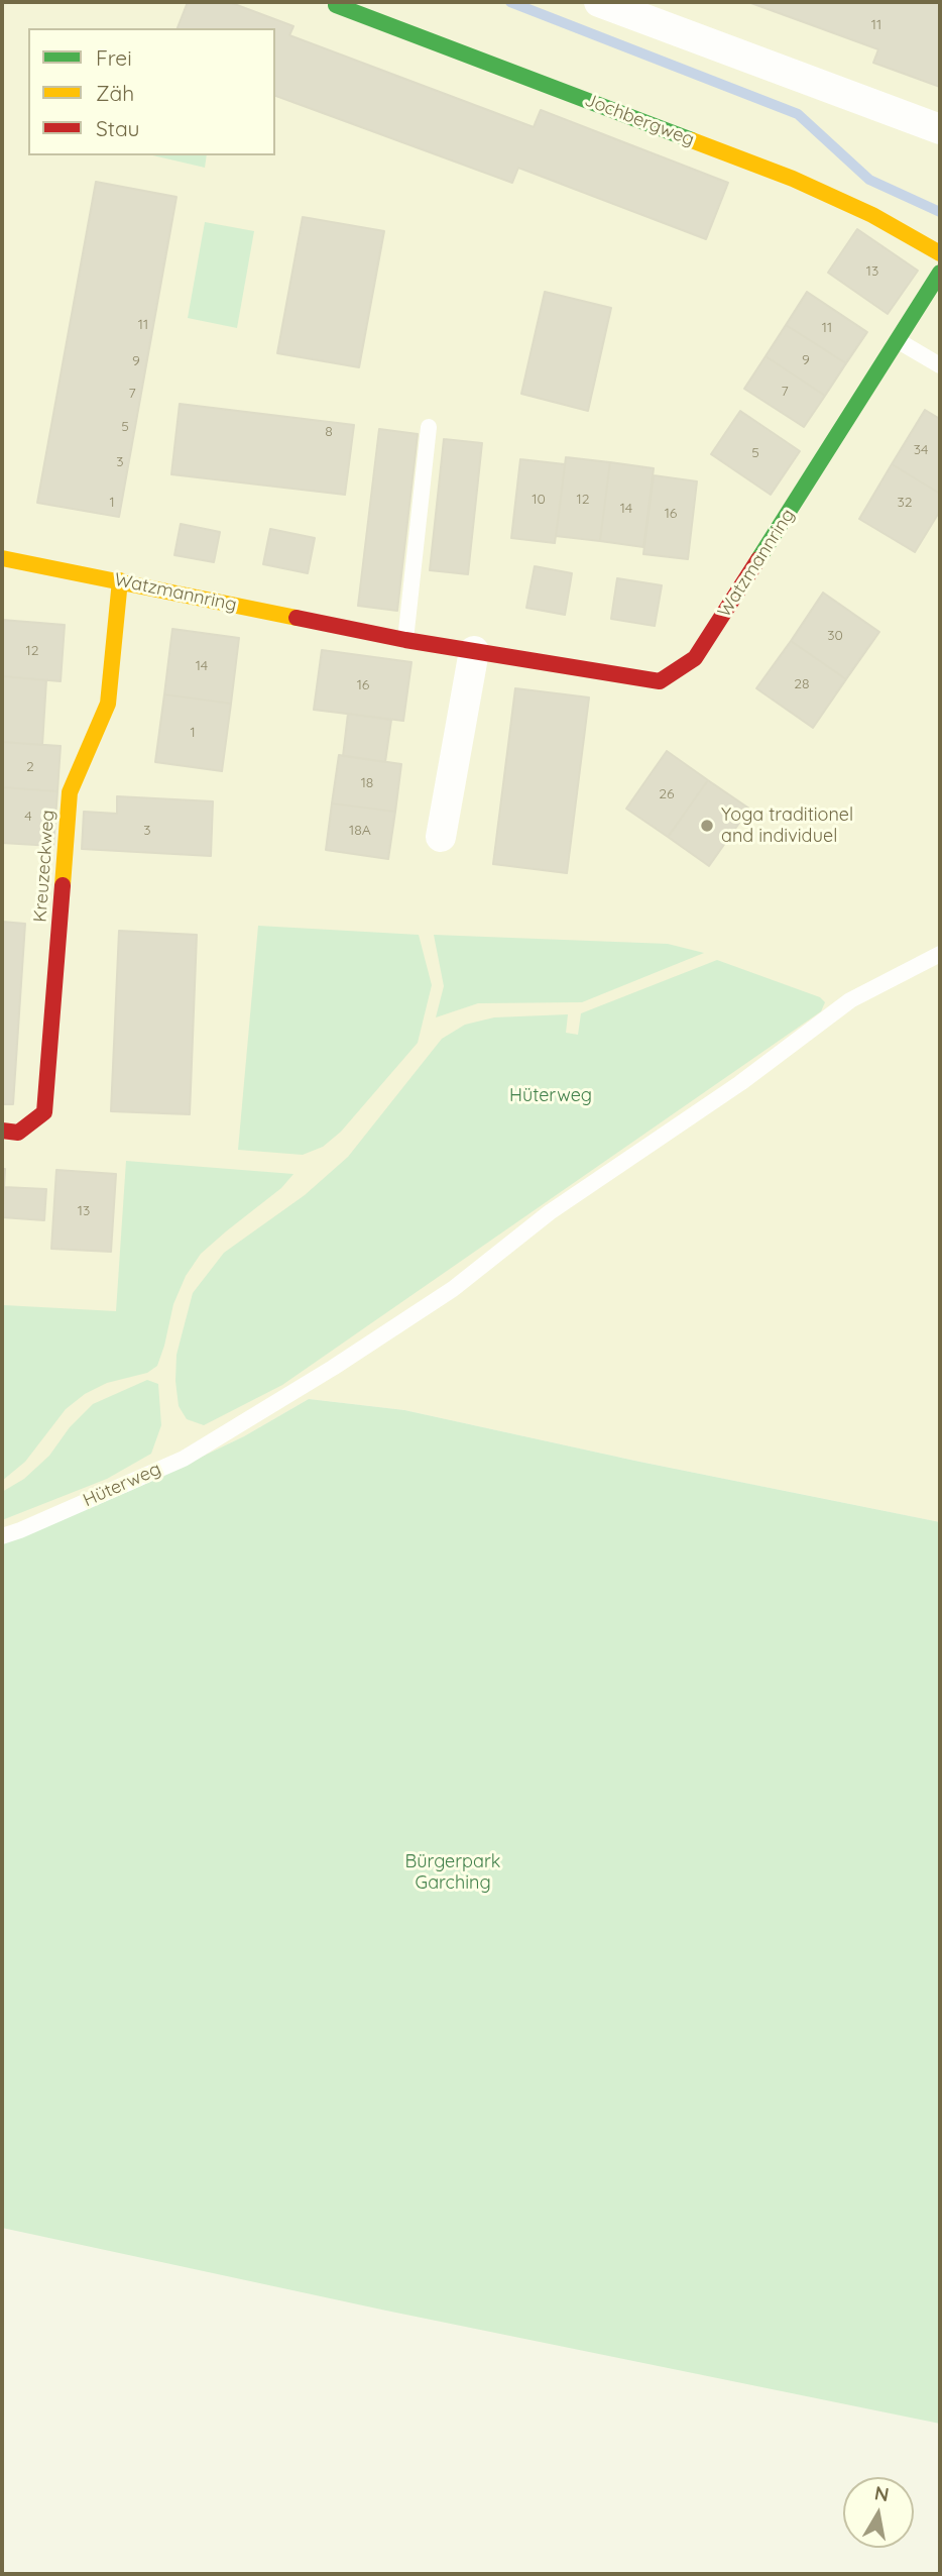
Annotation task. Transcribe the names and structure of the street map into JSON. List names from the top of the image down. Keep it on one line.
{"streets":{"street":["Jochbergweg","Watzmannring","Kreuzeckweg"],"lane":["Hüterweg"]},"crossings":[["Watzmannring","Kreuzeckweg"]],"parks":["Hüterweg","Bürgerpark Garching"],"places":["Yoga traditionel and individuel"],"house_numbers":["11","13","11","11","9","9","7","7","5","8","34","5","3","10","12","1","32","14","16","30","12","14","28","16","1","2","18","26","4","3","18A","13"],"legend":["Frei","Zäh","Stau"],"north":"top"}
